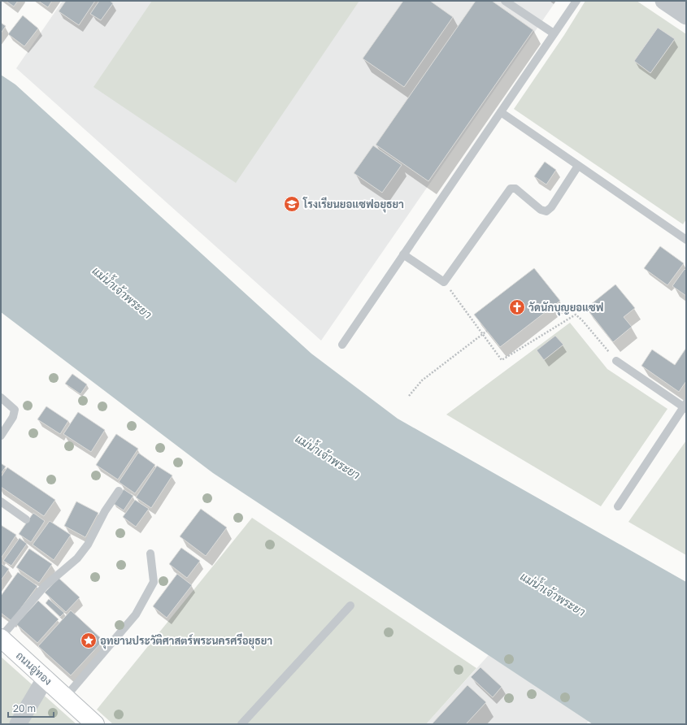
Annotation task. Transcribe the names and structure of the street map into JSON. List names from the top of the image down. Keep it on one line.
{"streets":{"main road":["ถนนอู่ทอง"]},"water":["แม่น้ำเจ้าพระยา"],"places":{"school or university":["โรงเรียนยอแซฟอยุธยา"],"church":["วัดนักบุญยอแซฟ"],"place":["อุทยานประวัติศาสตร์พระนครศรีอยุธยา"]},"scale_bar":"20 m"}
